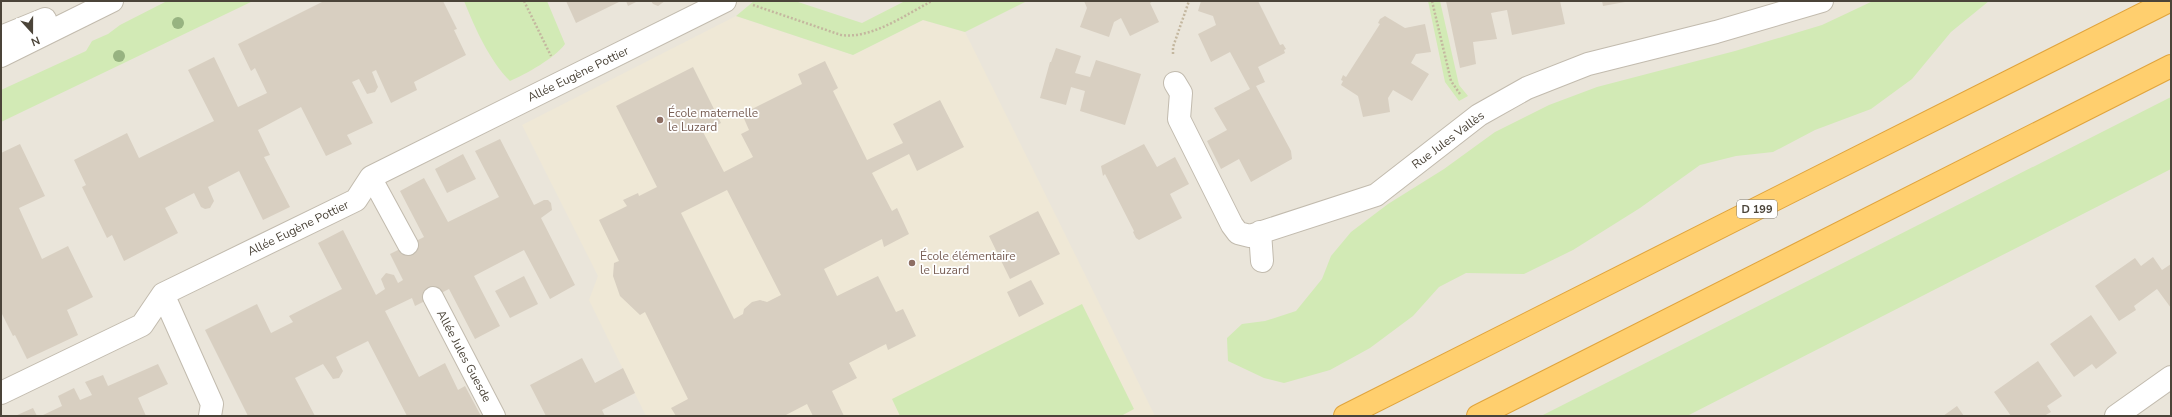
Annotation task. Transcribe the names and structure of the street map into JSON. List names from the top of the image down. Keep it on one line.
{"streets":{"highway":["D 199"],"street":["Allée Eugène Pottier","Rue Jules Vallès"],"lane":["Allée Jules Guesde"]},"places":["École maternelle le Luzard","École élémentaire le Luzard"],"north":"bottom"}
